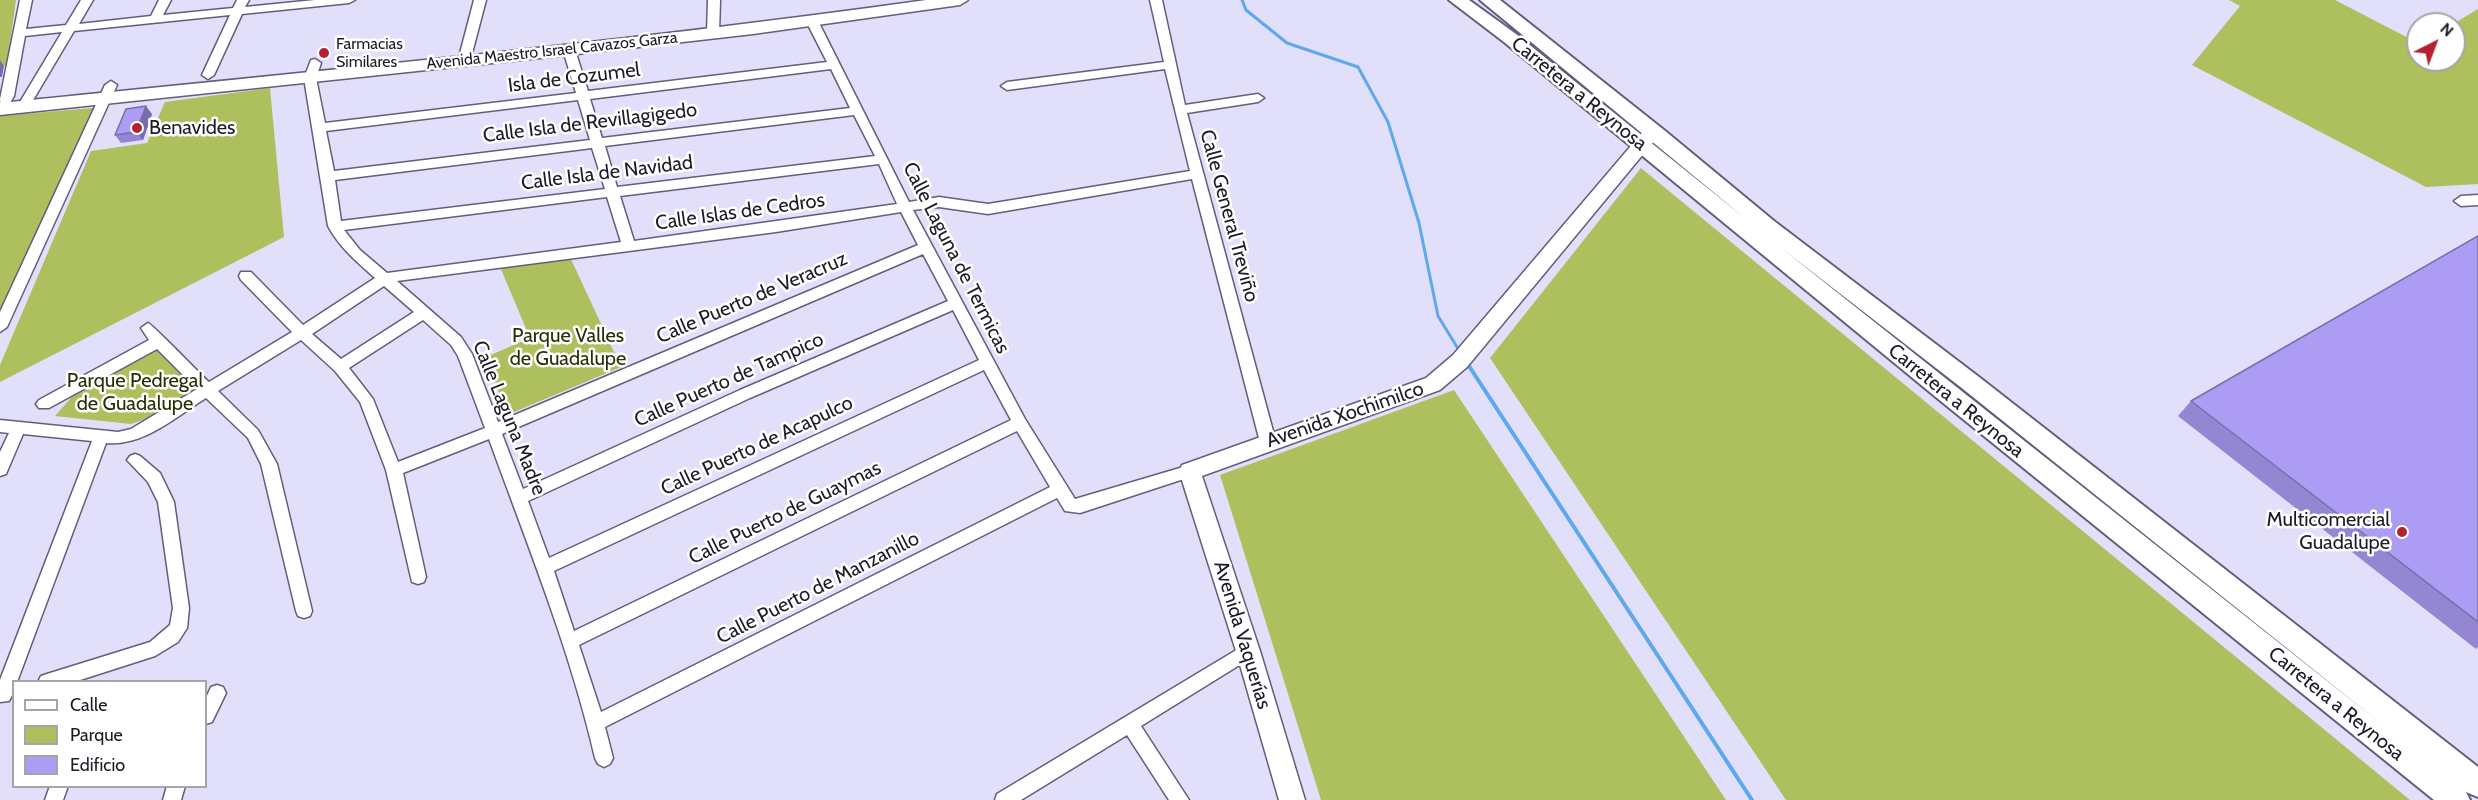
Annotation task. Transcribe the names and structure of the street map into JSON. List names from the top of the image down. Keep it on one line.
{"streets":{"main road":["Avenida Maestro Israel Cavazos Garza","Carretera a Reynosa","Avenida Xochimilco","Avenida Vaquerías"],"street":["Isla de Cozumel","Calle Isla de Revillagigedo","Calle Isla de Navidad","Calle Islas de Cedros","Calle General Treviño","Calle Laguna de Termicas","Calle Puerto de Veracruz","Calle Puerto de Tampico","Calle Laguna Madre","Calle Puerto de Acapulco","Calle Puerto de Guaymas","Calle Puerto de Manzanillo"]},"crossings":[["Avenida Maestro Israel Cavazos Garza","Calle Laguna de Termicas"],["Avenida Maestro Israel Cavazos Garza","Calle Laguna Madre"],["Isla de Cozumel","Calle Laguna de Termicas"],["Isla de Cozumel","Calle Laguna Madre"],["Carretera a Reynosa","Avenida Xochimilco"],["Calle Isla de Revillagigedo","Calle Laguna de Termicas"],["Calle Isla de Revillagigedo","Calle Laguna Madre"],["Calle Isla de Navidad","Calle Laguna de Termicas"],["Calle Isla de Navidad","Calle Laguna Madre"],["Calle Islas de Cedros","Calle General Treviño"],["Calle Islas de Cedros","Calle Laguna de Termicas"],["Calle Islas de Cedros","Calle Laguna Madre"],["Calle General Treviño","Avenida Xochimilco"],["Calle Laguna de Termicas","Calle Puerto de Veracruz"],["Calle Laguna de Termicas","Calle Puerto de Tampico"],["Calle Laguna de Termicas","Avenida Xochimilco"],["Calle Laguna de Termicas","Calle Puerto de Acapulco"],["Calle Laguna de Termicas","Calle Puerto de Guaymas"],["Calle Laguna de Termicas","Calle Puerto de Manzanillo"],["Calle Puerto de Veracruz","Calle Laguna Madre"],["Calle Puerto de Tampico","Calle Laguna Madre"],["Avenida Xochimilco","Avenida Vaquerías"],["Calle Laguna Madre","Calle Puerto de Acapulco"],["Calle Laguna Madre","Calle Puerto de Guaymas"],["Calle Laguna Madre","Calle Puerto de Manzanillo"]],"parks":["Parque Valles de Guadalupe","Parque Pedregal de Guadalupe"],"places":["Farmacias Similares","Benavides","Multicomercial Guadalupe"],"legend":["Calle","Parque","Edificio"],"north":"top right"}
